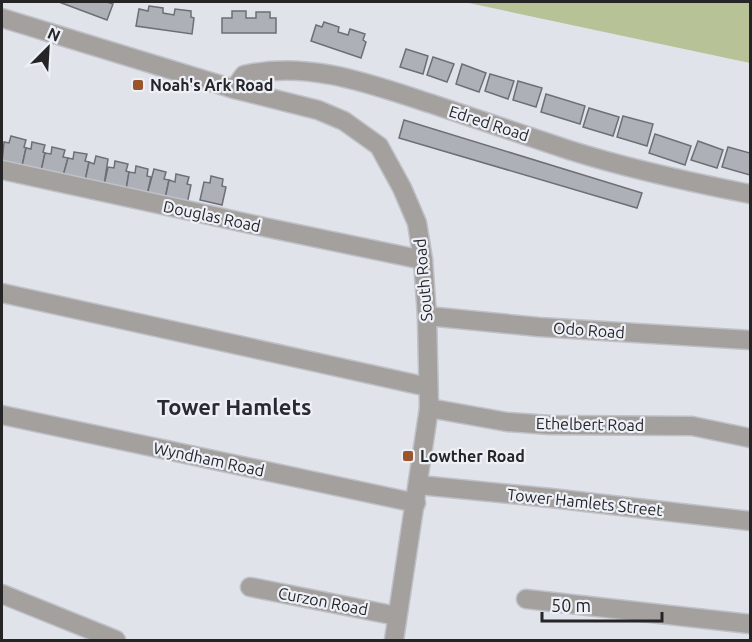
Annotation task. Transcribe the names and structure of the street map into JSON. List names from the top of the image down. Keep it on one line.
{"streets":{"street":["Edred Road","Douglas Road","South Road","Odo Road","Ethelbert Road","Wyndham Road","Tower Hamlets Street","Curzon Road"]},"crossings":[["Edred Road","South Road"],["Douglas Road","South Road"],["South Road","Odo Road"],["South Road","Ethelbert Road"],["South Road","Wyndham Road"],["South Road","Tower Hamlets Street"],["South Road","Curzon Road"],["Wyndham Road","Tower Hamlets Street"]],"districts":["Tower Hamlets"],"places":{"transit":["Noah's Ark Road","Lowther Road"]},"scale_bar":"50 m","north":"top right"}
